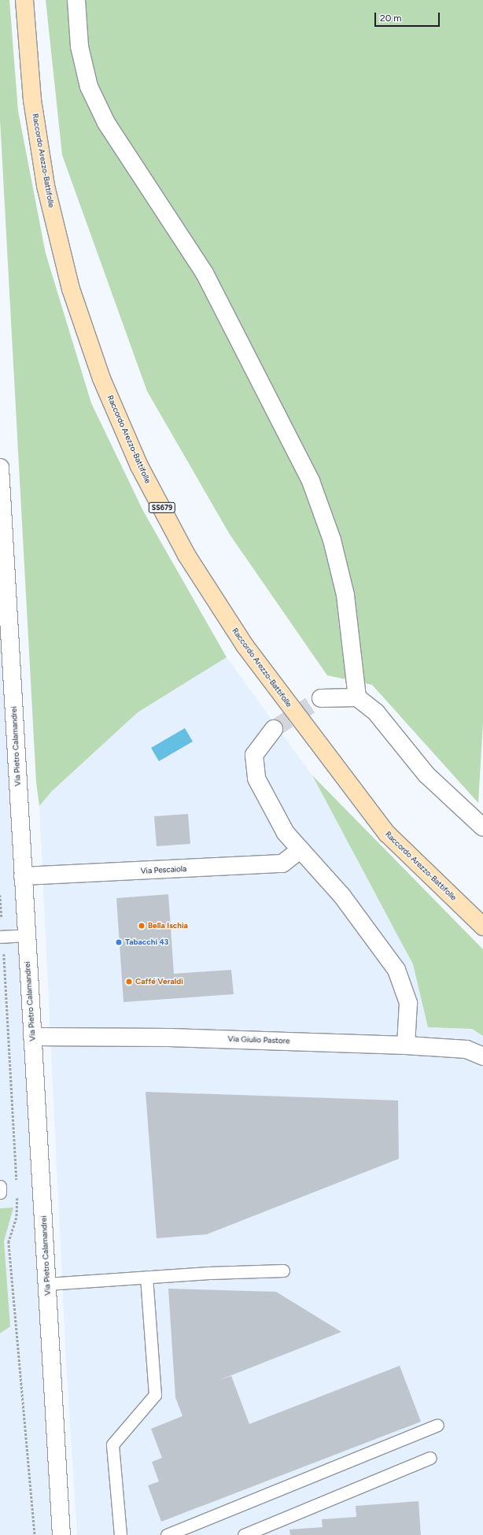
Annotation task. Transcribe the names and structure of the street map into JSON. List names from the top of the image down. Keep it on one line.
{"streets":{"main road":["Raccordo Arezzo-Battifolle","SS679"],"street":["Via Pietro Calamandrei","Via Pescaiola","Via Giulio Pastore"]},"crossings":[["Via Pietro Calamandrei","Via Pescaiola"],["Via Pietro Calamandrei","Via Giulio Pastore"]],"places":["Bella Ischia","Tabacchi 43","Caffé Veraldi"],"scale_bar":"20 m"}
